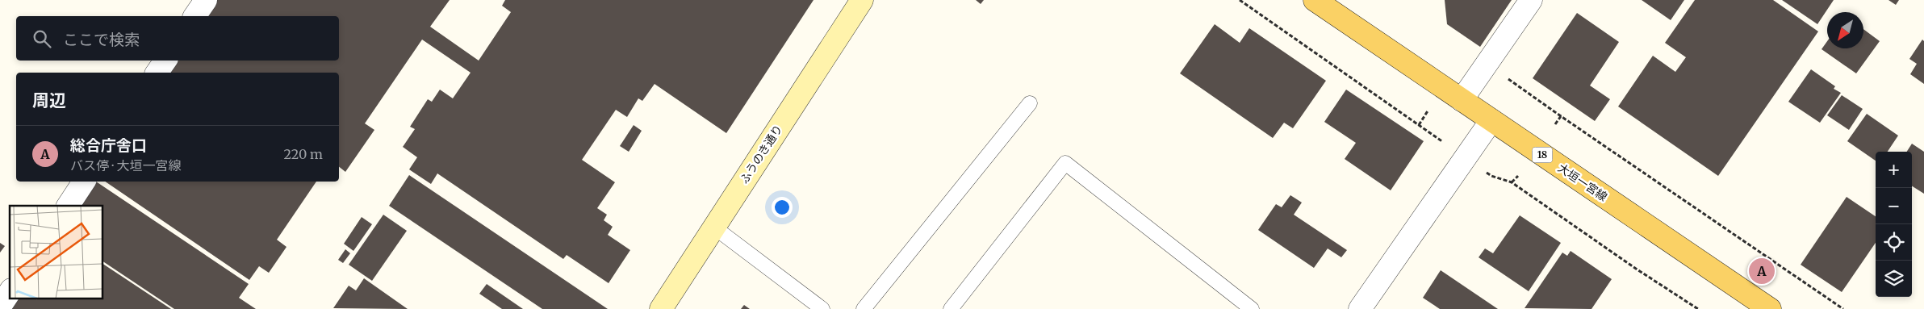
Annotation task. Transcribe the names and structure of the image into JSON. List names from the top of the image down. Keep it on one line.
{"streets":{"main road":["18","大垣一宮線"],"street":["ふうのき通り"]},"north":"bottom left","page":{"search":"ここで検索","heading":"周辺","list":[{"mark":"A","name":"総合庁舎口","note":"バス停 · 大垣一宮線","value":"220 m"}],"map_buttons":["+","−"],"pins":"A"}}
